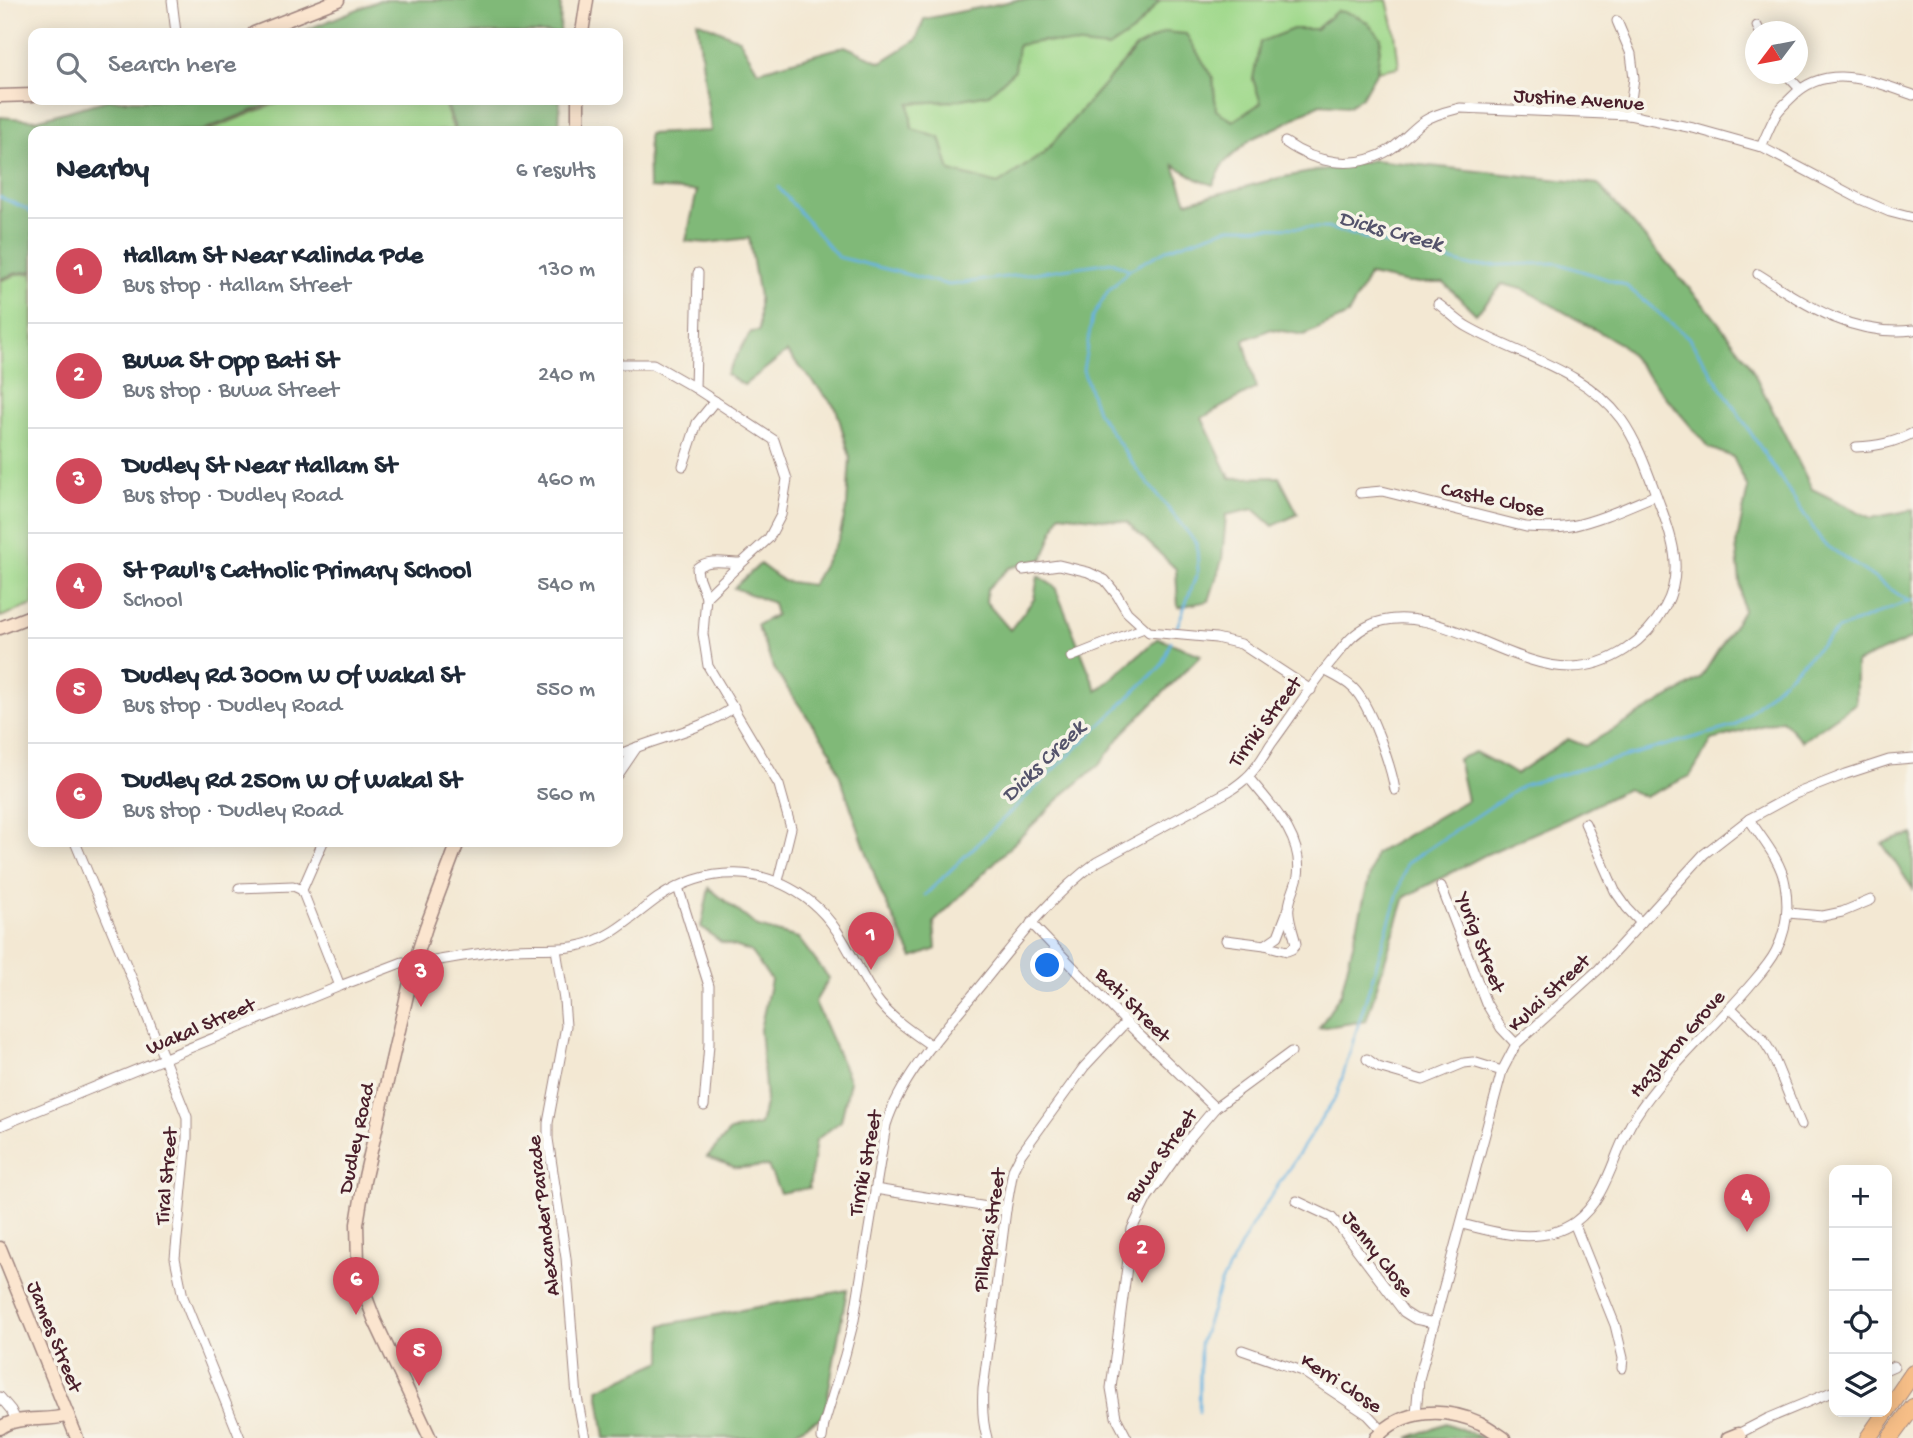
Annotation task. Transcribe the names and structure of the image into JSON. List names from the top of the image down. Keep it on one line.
{"streets":{"main road":["Dudley Road","James Street"],"street":["Justine Avenue","Castle Close","Tirriki Street","Yurig Street","Kulai Street","Bati Street","Wakal Street","Hazleton Grove","Buwa Street","Tiral Street","Alexander Parade","Pillapai Street","Jenny Close","Kerri Close"]},"crossings":[["Castle Close","Tirriki Street"],["Tirriki Street","Bati Street"],["Yurig Street","Kulai Street"],["Kulai Street","Hazleton Grove"],["Kulai Street","Jenny Close"],["Bati Street","Buwa Street"],["Bati Street","Pillapai Street"],["Wakal Street","Dudley Road"],["Wakal Street","Tiral Street"],["Wakal Street","Alexander Parade"]],"water":["Dicks Creek"],"north":"bottom left","page":{"search":"Search here","heading":["Nearby","6 results"],"list":[{"mark":"1","name":"Hallam St Near Kalinda Pde","note":"Bus stop · Hallam Street","value":"130 m"},{"mark":"2","name":"Buwa St Opp Bati St","note":"Bus stop · Buwa Street","value":"240 m"},{"mark":"3","name":"Dudley St Near Hallam St","note":"Bus stop · Dudley Road","value":"460 m"},{"mark":"4","name":"St Paul's Catholic Primary School","note":"School","value":"540 m"},{"mark":"5","name":"Dudley Rd 300m W Of Wakal St","note":"Bus stop · Dudley Road","value":"550 m"},{"mark":"6","name":"Dudley Rd 250m W Of Wakal St","note":"Bus stop · Dudley Road","value":"560 m"}],"pins":["1","3","4","2","6","5"],"map_buttons":["+","−"]}}
